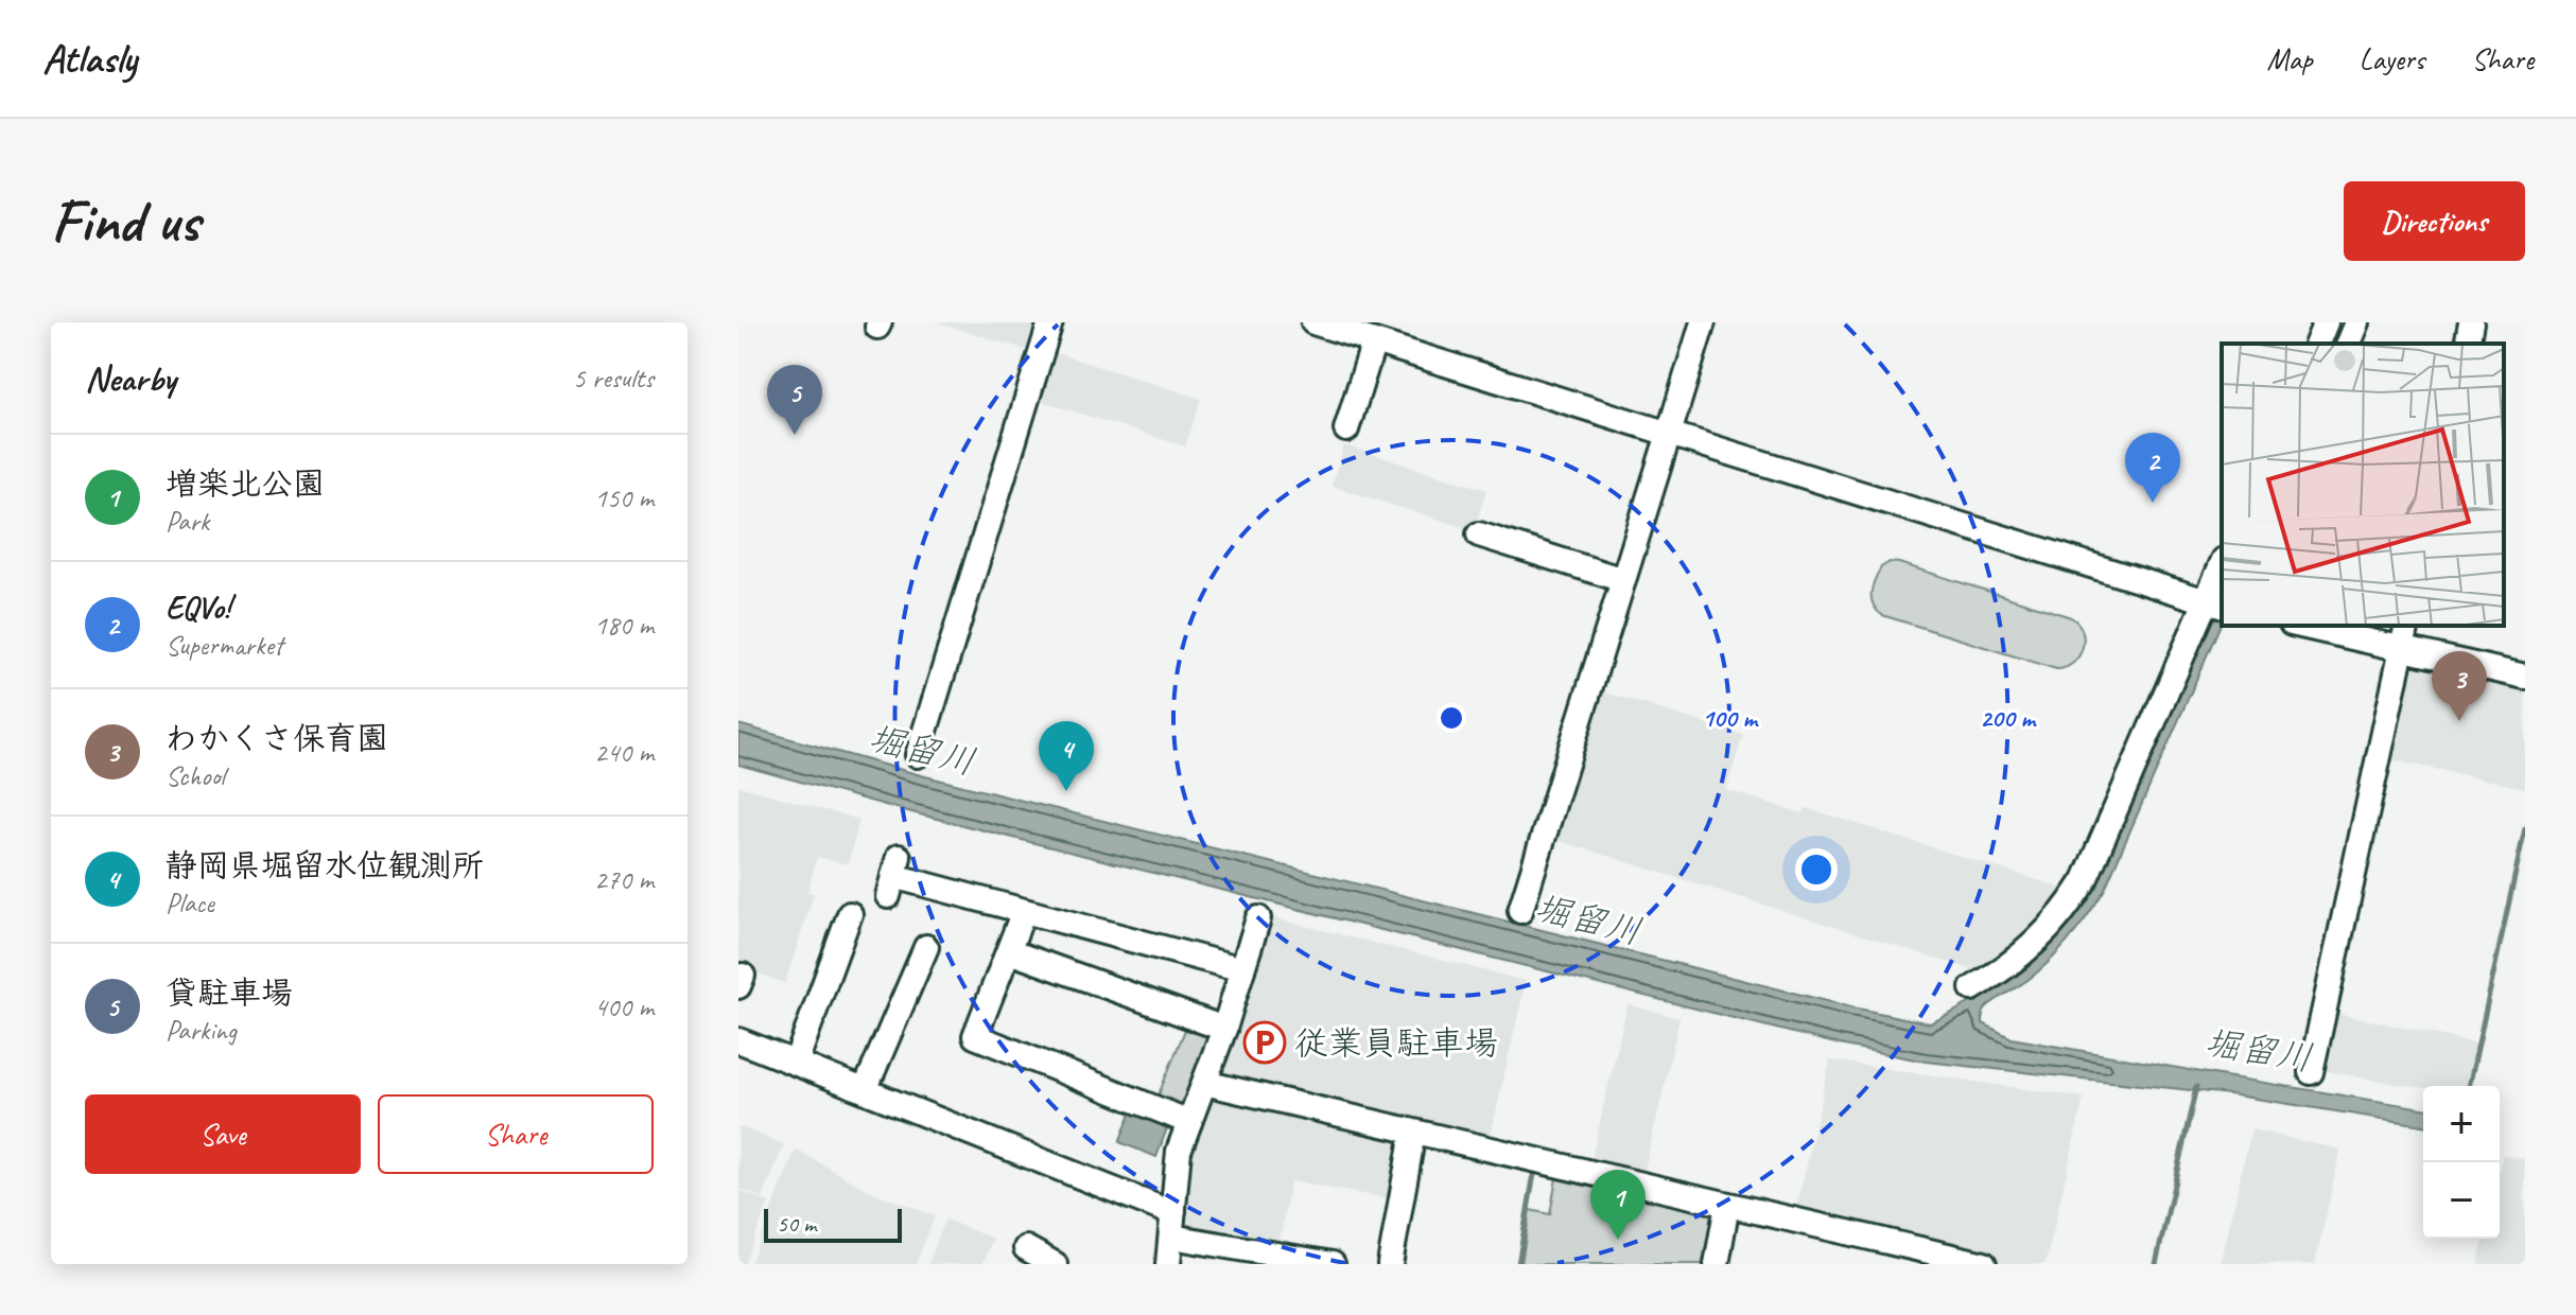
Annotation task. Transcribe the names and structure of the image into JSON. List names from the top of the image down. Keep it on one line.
{"water":["堀留川"],"places":{"parking":["従業員駐車場"]},"scale_bar":"50 m","page":{"header":"Atlasly","nav":["Map","Layers","Share"],"buttons":["Directions",["Save","Share"]],"title":"Find us","heading":["Nearby","5 results"],"pins":["5","2","3","4","1"],"list":[{"mark":"1","name":"増楽北公園","note":"Park","value":"150 m"},{"mark":"2","name":"EQVo!","note":"Supermarket","value":"180 m"},{"mark":"3","name":"わかくさ保育園","note":"School","value":"240 m"},{"mark":"4","name":"静岡県堀留水位観測所","note":"Place","value":"270 m"},{"mark":"5","name":"貸駐車場","note":"Parking","value":"400 m"}],"map_buttons":["+","−"],"scale":"50 m"},"rings":["100 m","200 m"]}
